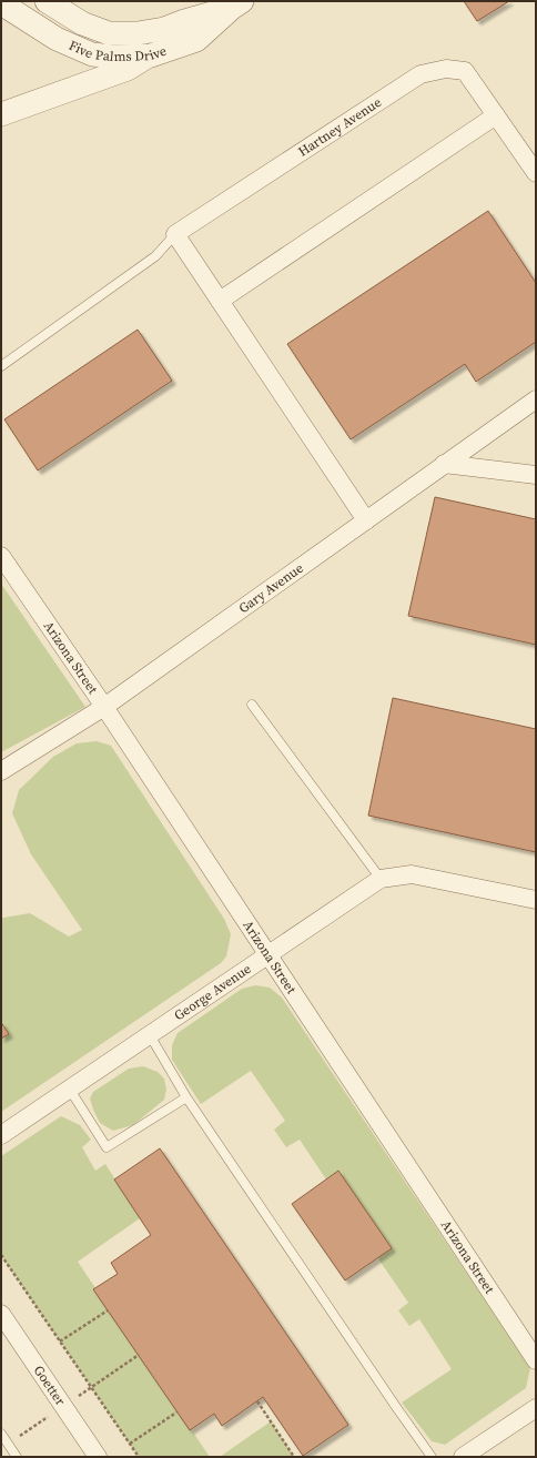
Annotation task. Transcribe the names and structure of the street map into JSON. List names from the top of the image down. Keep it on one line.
{"streets":{"street":["Five Palms Drive","Hartney Avenue","Gary Avenue","Arizona Street","George Avenue","Goetter"]},"crossings":[["Gary Avenue","Arizona Street"],["Arizona Street","George Avenue"]]}
